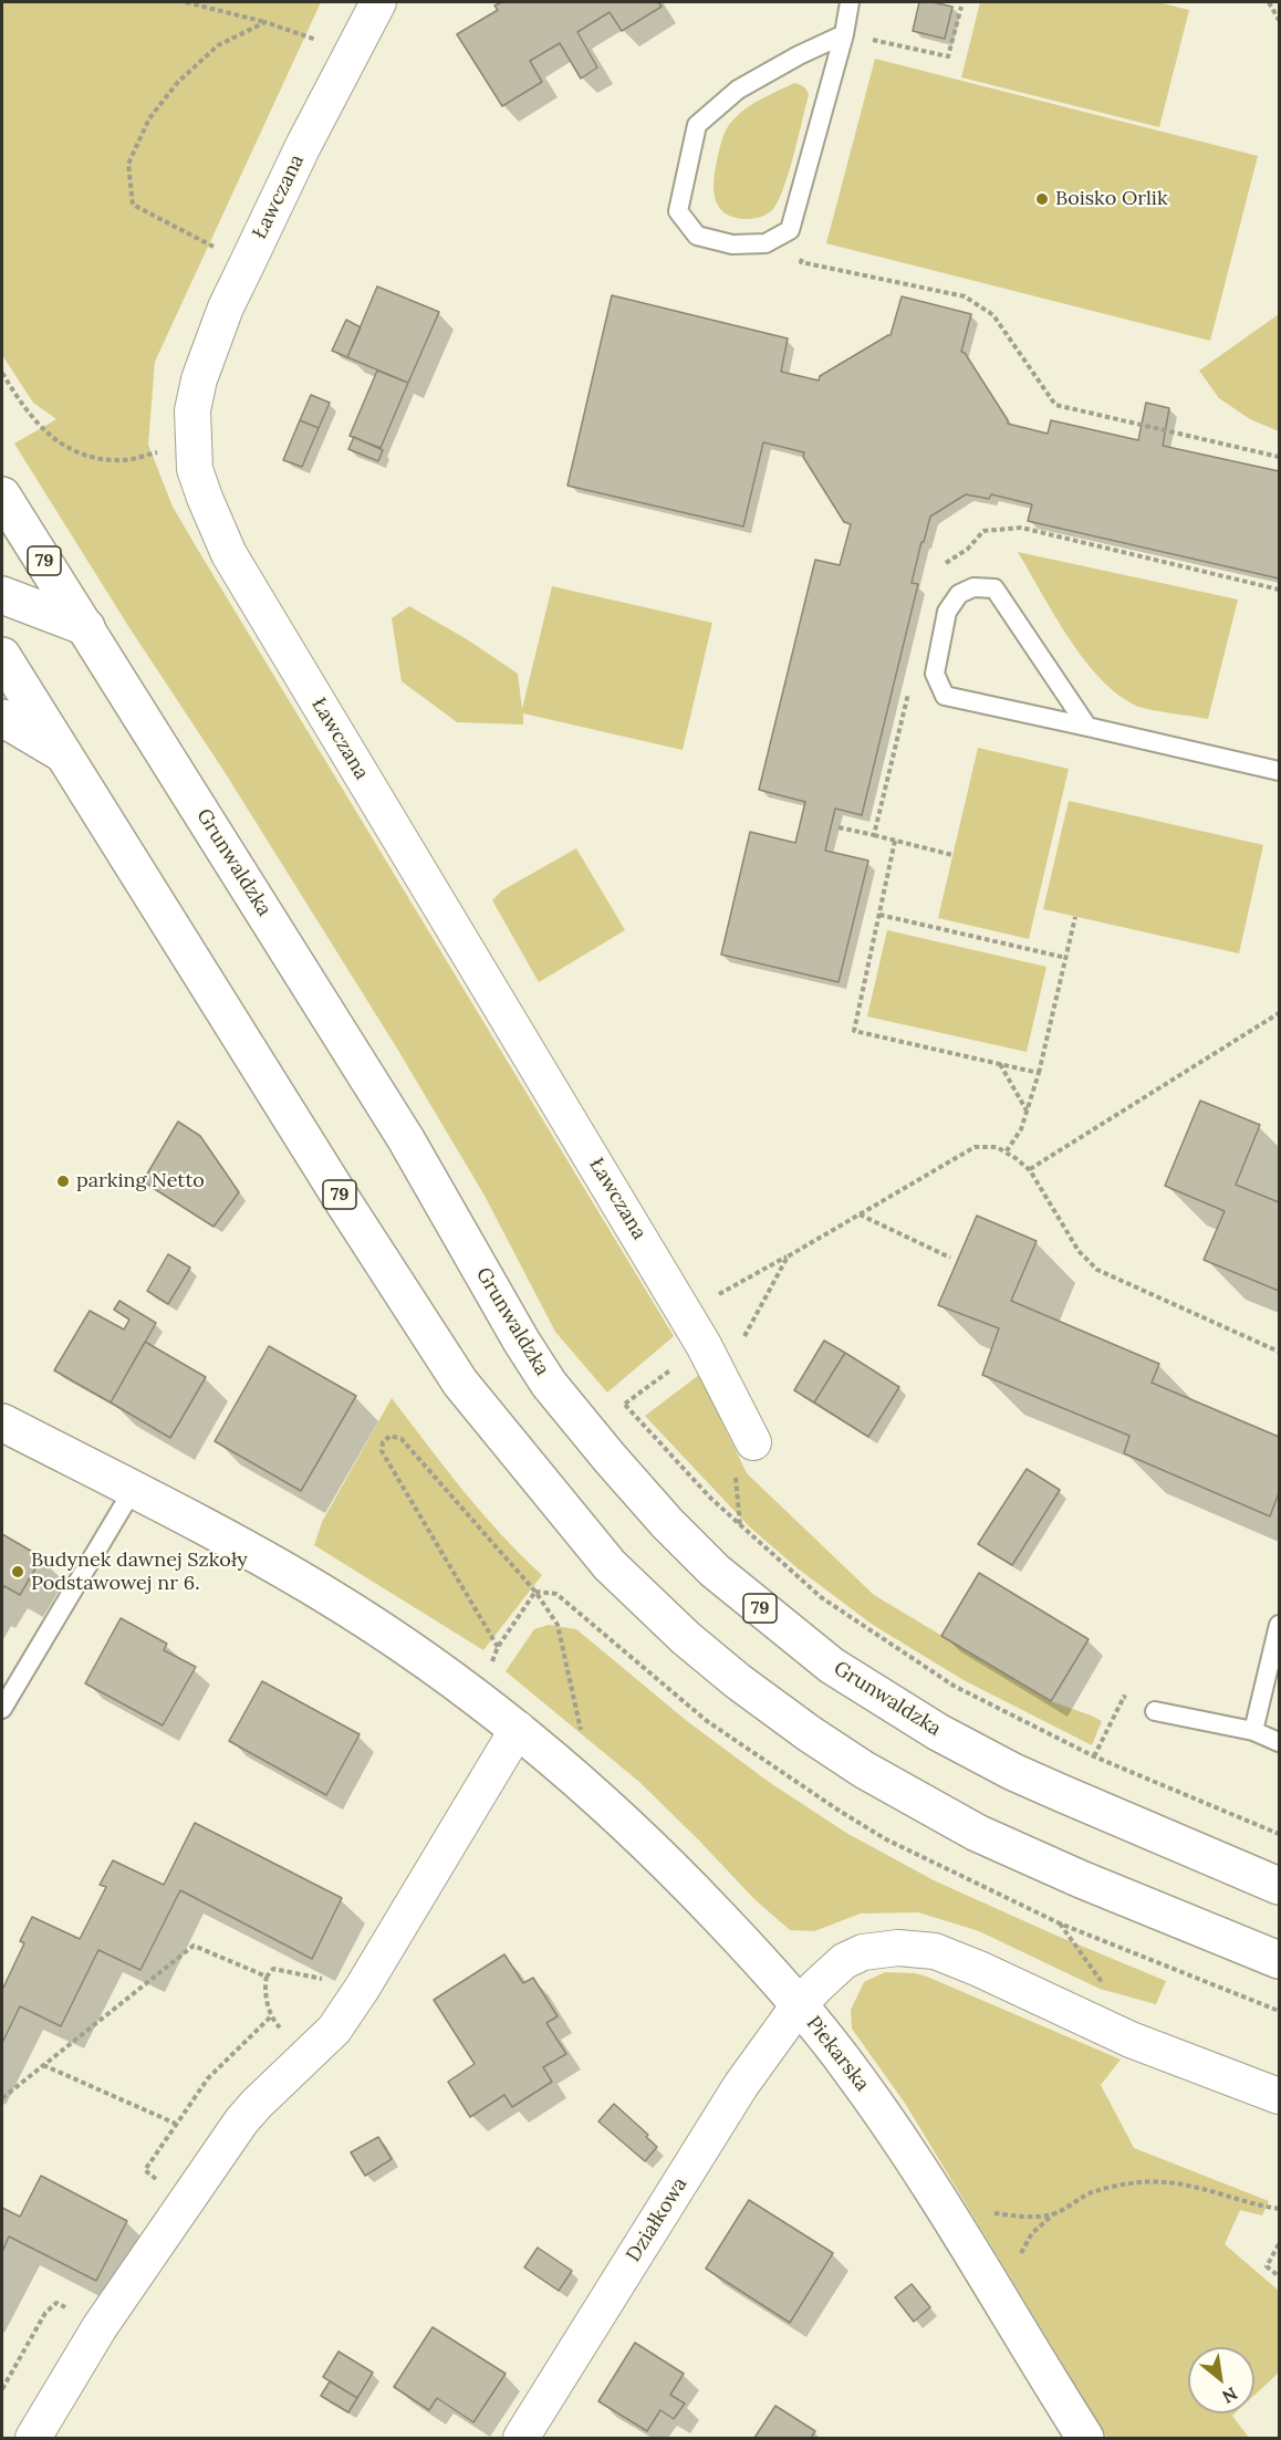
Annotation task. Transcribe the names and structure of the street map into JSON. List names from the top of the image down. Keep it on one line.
{"streets":{"main road":["79","Grunwaldzka","Piekarska"],"street":["Ławczana","Działkowa"]},"crossings":[["Piekarska","Działkowa"]],"places":["Boisko Orlik","parking Netto","Budynek dawnej Szkoły Podstawowej nr 6."],"north":"bottom right"}
